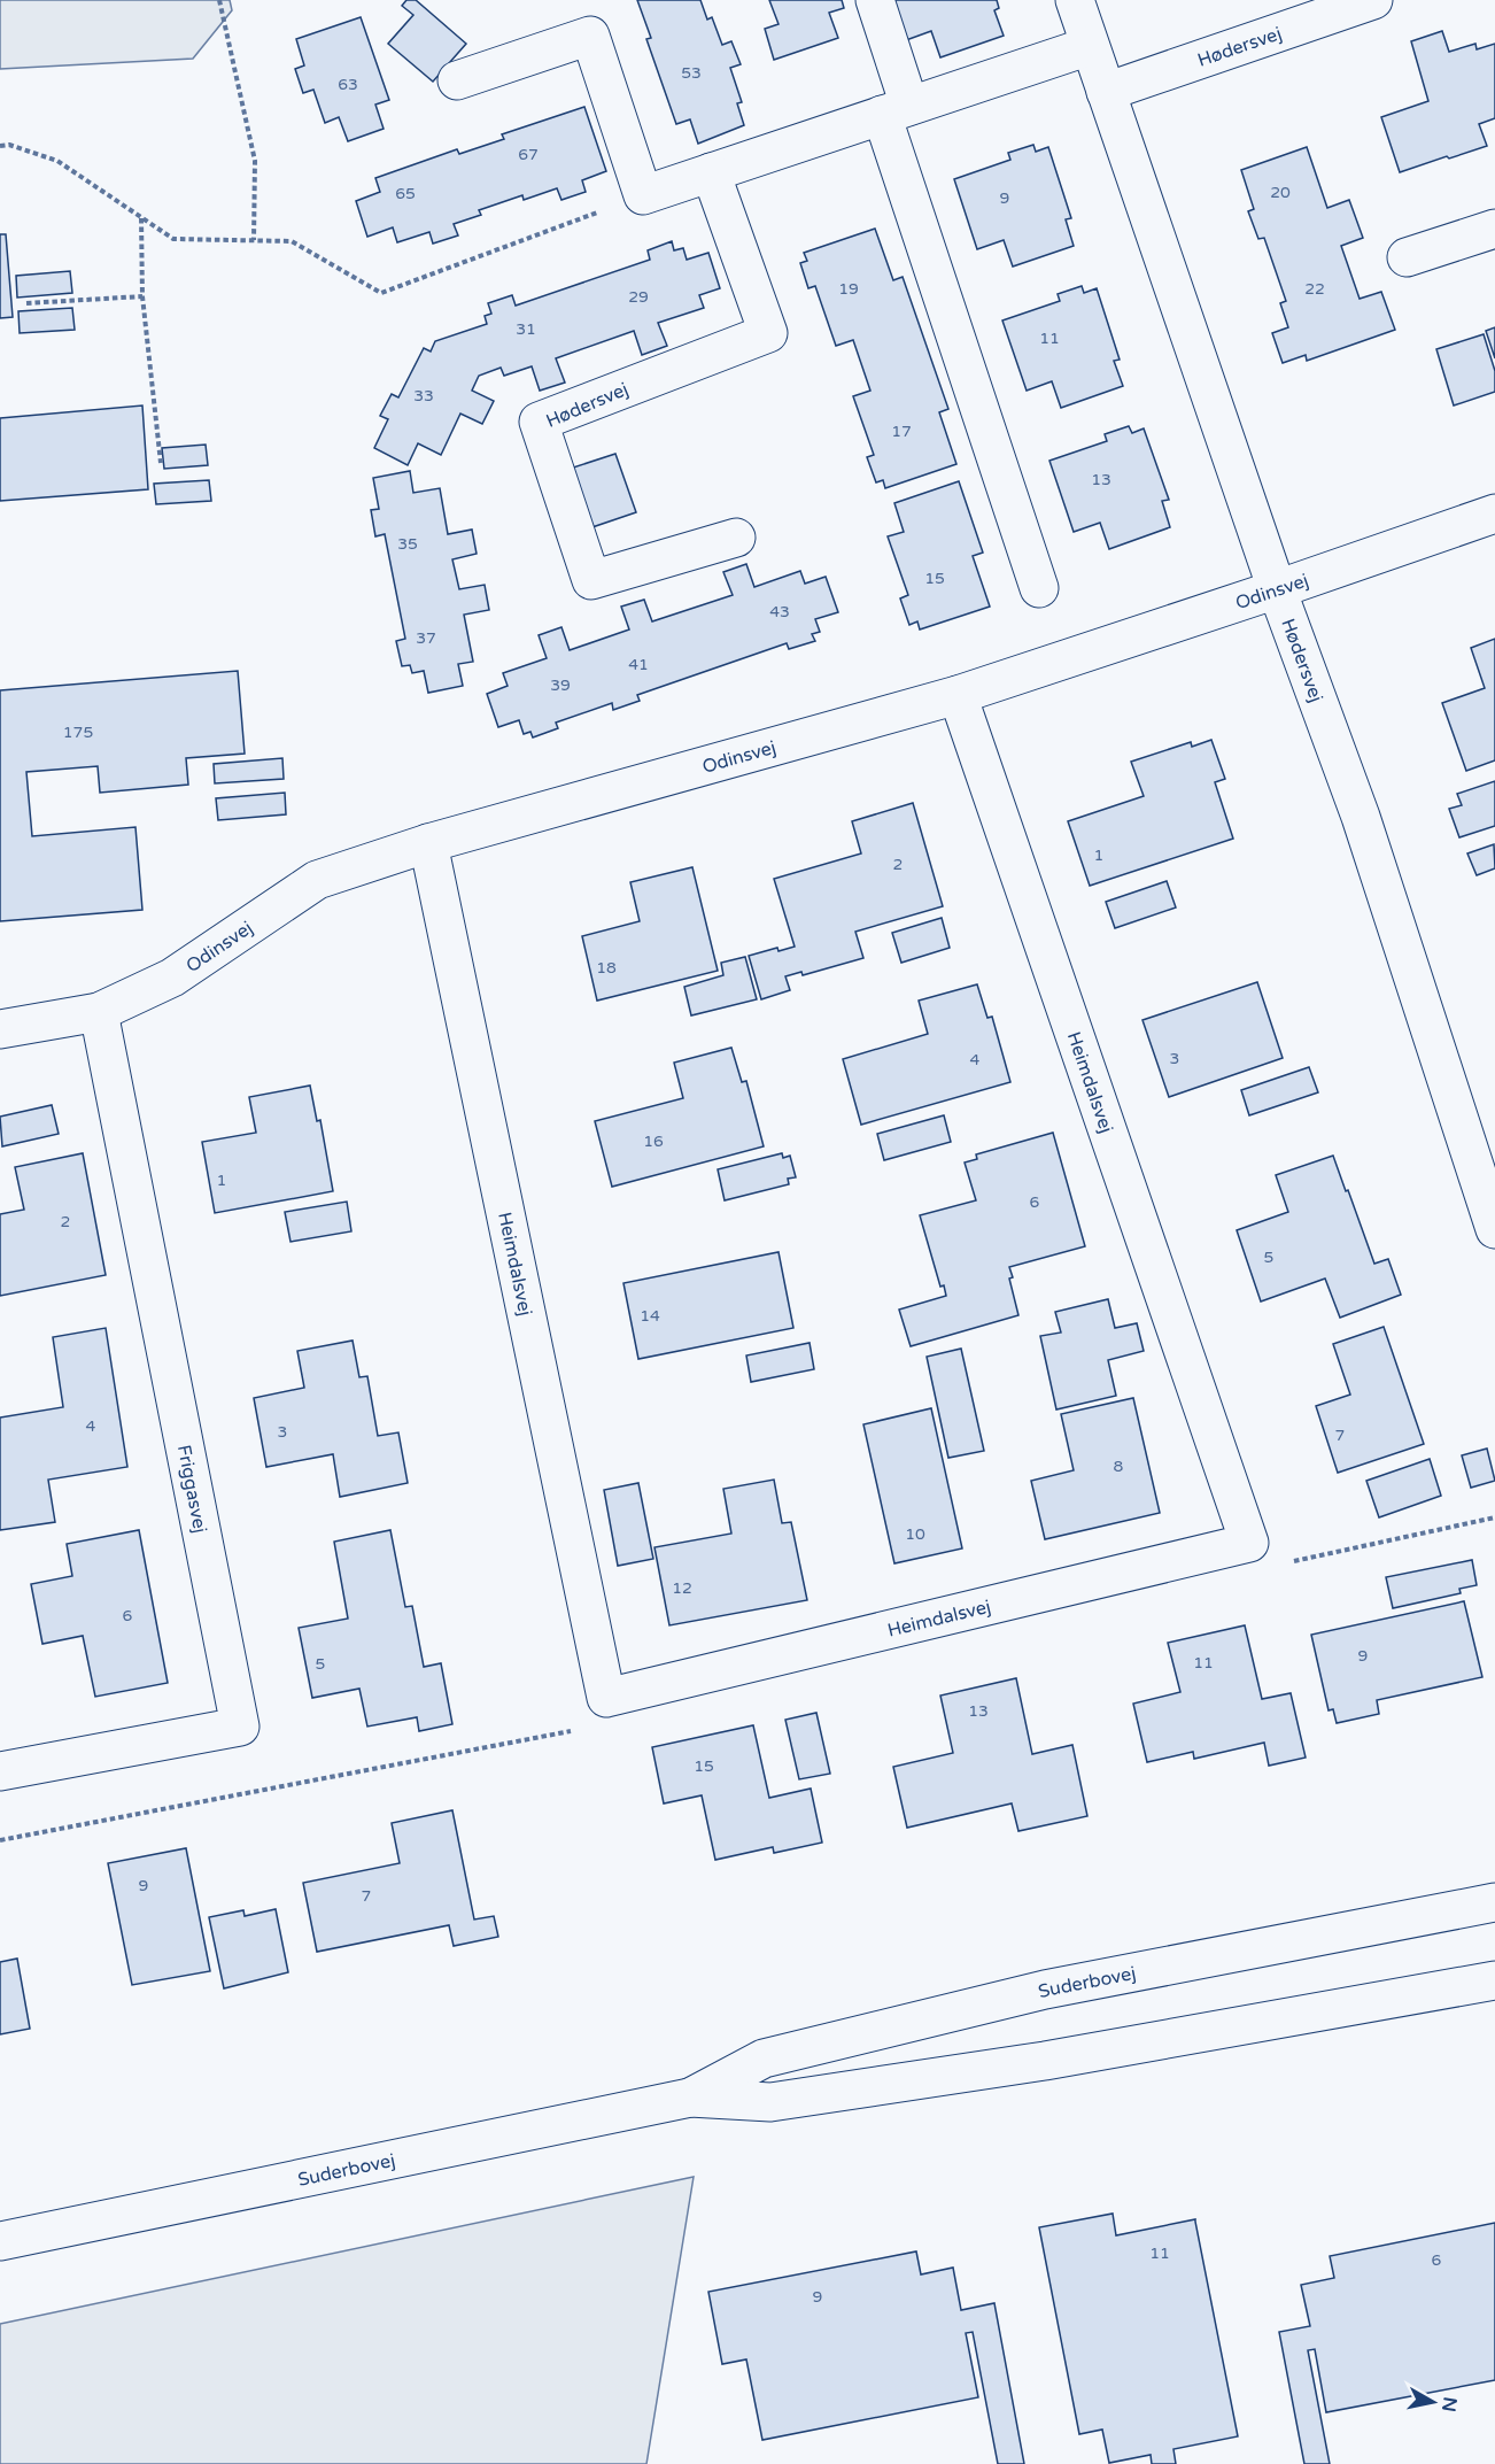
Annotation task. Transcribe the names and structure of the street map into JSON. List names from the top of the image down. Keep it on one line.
{"streets":{"street":["Hødersvej","Odinsvej","Heimdalsvej","Friggasvej","Suderbovej"]},"crossings":[["Hødersvej","Odinsvej"],["Odinsvej","Heimdalsvej"],["Odinsvej","Friggasvej"]],"house_numbers":["53","63","67","20","65","9","19","22","29","31","11","33","17","13","35","15","43","37","41","39","175","1","2","18","3","4","16","1","6","2","5","14","4","3","7","8","10","12","6","9","11","5","13","15","9","7","11","6","9"],"north":"right"}
